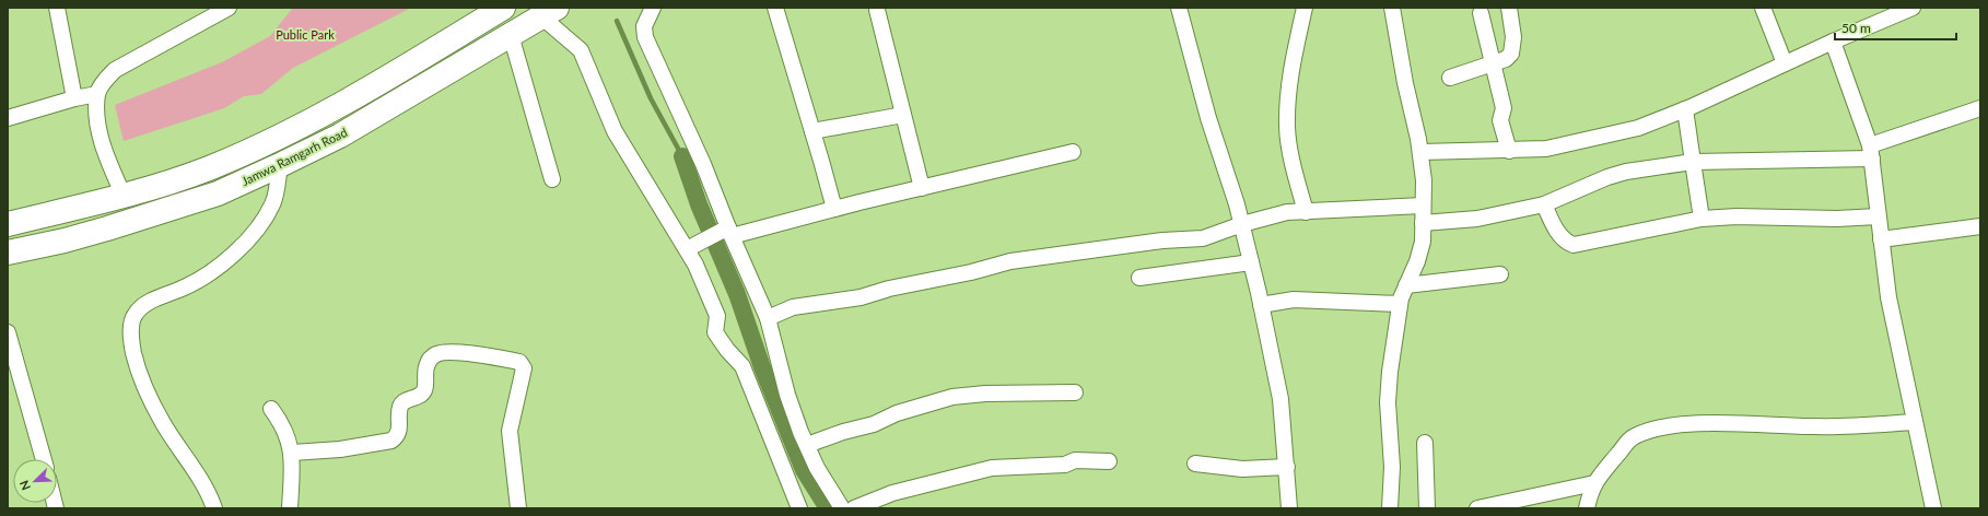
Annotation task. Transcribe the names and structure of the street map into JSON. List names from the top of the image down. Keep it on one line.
{"streets":{"highway":["Jamwa Ramgarh Road"]},"parks":["Public Park"],"scale_bar":"50 m","north":"bottom left"}
